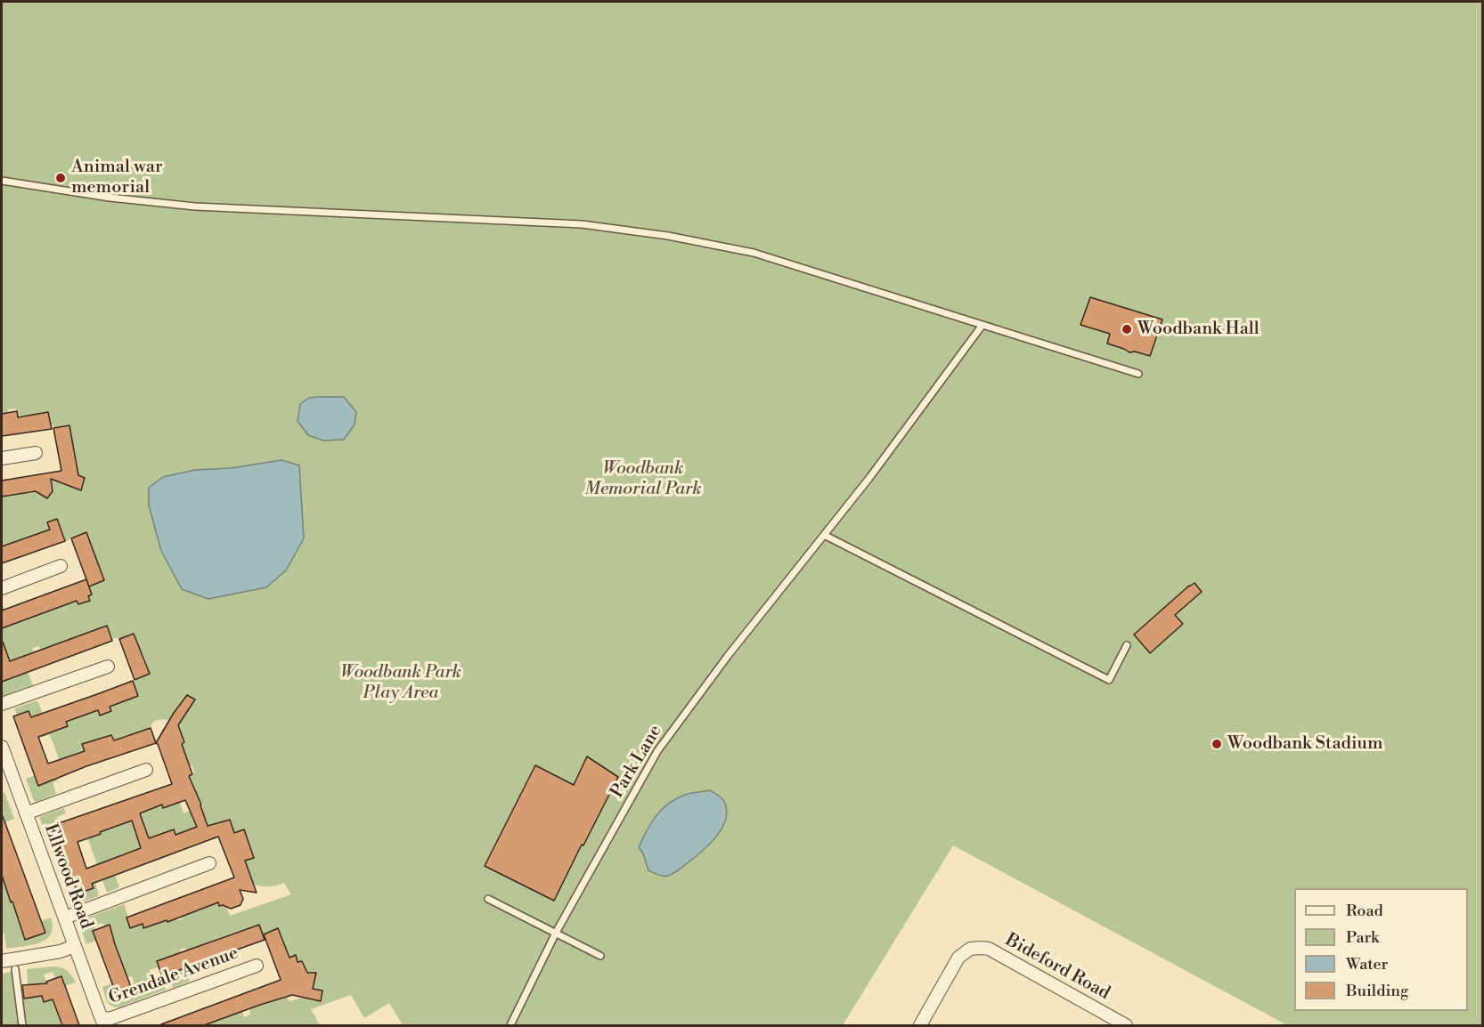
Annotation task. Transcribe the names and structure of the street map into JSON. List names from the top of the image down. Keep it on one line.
{"streets":{"street":["Ellwood Road","Bideford Road","Grendale Avenue"],"lane":["Park Lane"]},"crossings":[["Ellwood Road","Grendale Avenue"]],"parks":["Woodbank Memorial Park","Woodbank Park Play Area"],"places":["Animal war memorial","Woodbank Hall","Woodbank Stadium"],"legend":["Road","Park","Water","Building"]}
